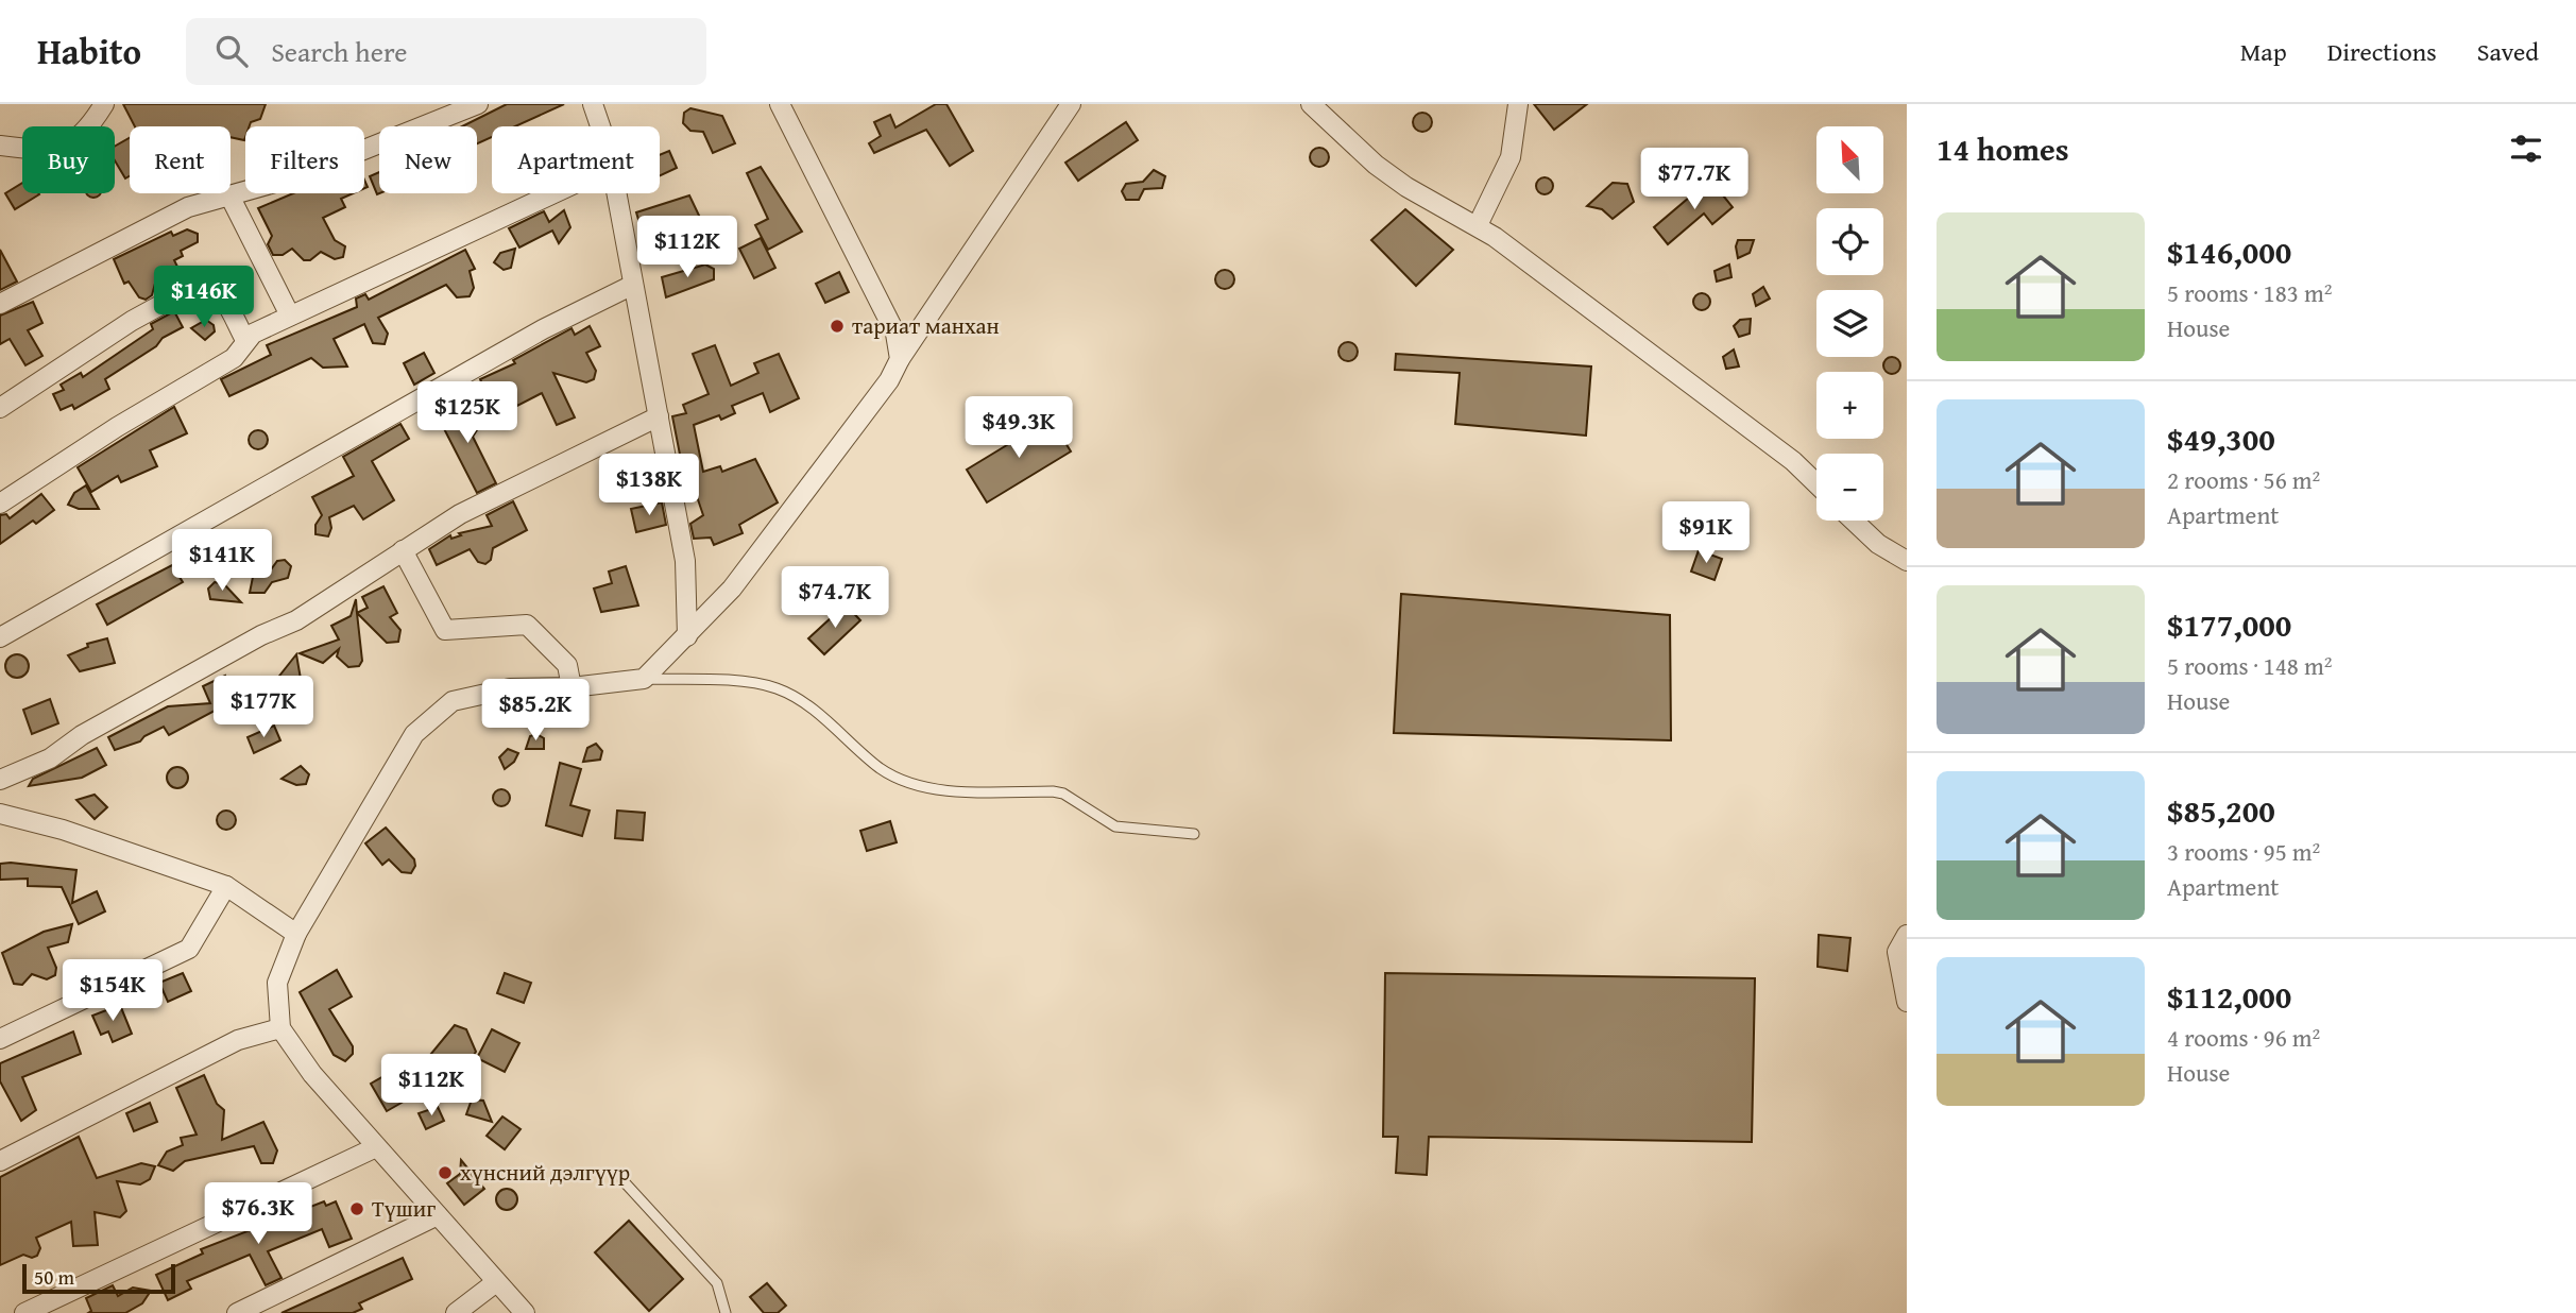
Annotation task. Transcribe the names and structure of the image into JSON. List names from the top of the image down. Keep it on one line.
{"places":["тариат манхан","хүнсний дэлгүүр","Түшиг"],"scale_bar":"50 m","north":"top left","page":{"header":"Habito","search":"Search here","nav":["Map","Directions","Saved"],"heading":"14 homes","map_buttons":["+","−"],"chip":["Buy","Rent","Filters","New","Apartment"],"price":["$77.7K","$112K","$146K","$125K","$49.3K","$138K","$91K","$141K","$74.7K","$177K","$85.2K","$154K","$112K","$76.3K"],"list":[{"name":"$146,000","note":"5 rooms · 183 m² · House"},{"name":"$49,300","note":"2 rooms · 56 m² · Apartment"},{"name":"$177,000","note":"5 rooms · 148 m² · House"},{"name":"$85,200","note":"3 rooms · 95 m² · Apartment"},{"name":"$112,000","note":"4 rooms · 96 m² · House"}],"scale":"50 m"}}
